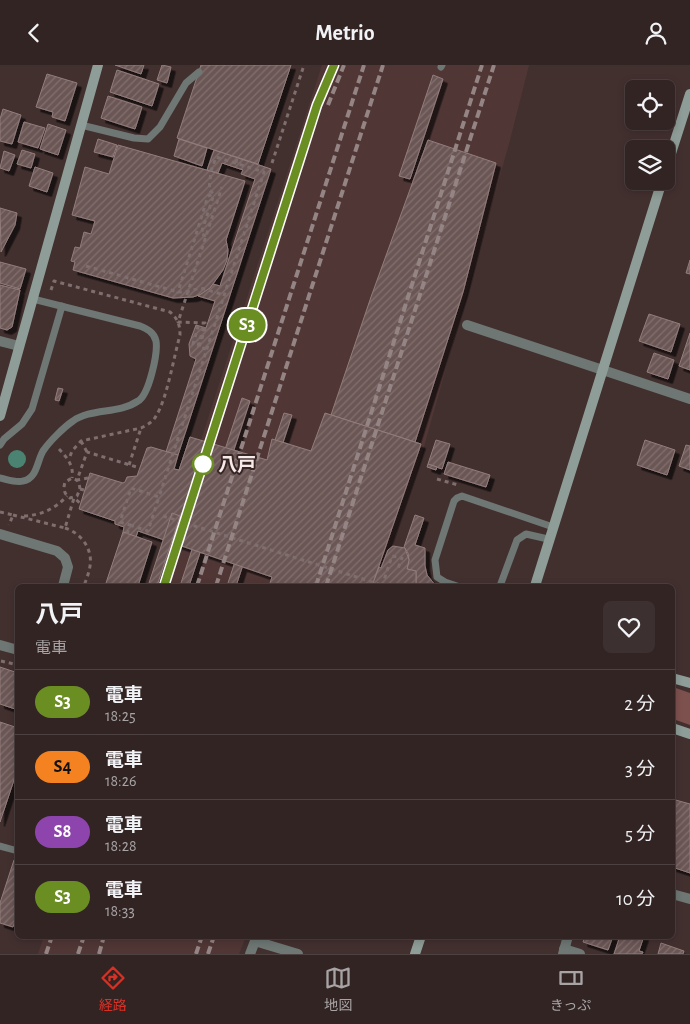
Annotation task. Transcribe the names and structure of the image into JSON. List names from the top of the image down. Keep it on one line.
{"places":["八戸"],"page":{"header":"Metrio","on_map":"S3","heading":["八戸","電車"],"list":[{"mark":"S3","name":"電車","note":"18:25","value":"2 分"},{"mark":"S4","name":"電車","note":"18:26","value":"3 分"},{"mark":"S8","name":"電車","note":"18:28","value":"5 分"},{"mark":"S3","name":"電車","note":"18:33","value":"10 分"}],"tabs":["経路","地図","きっぷ"]}}
